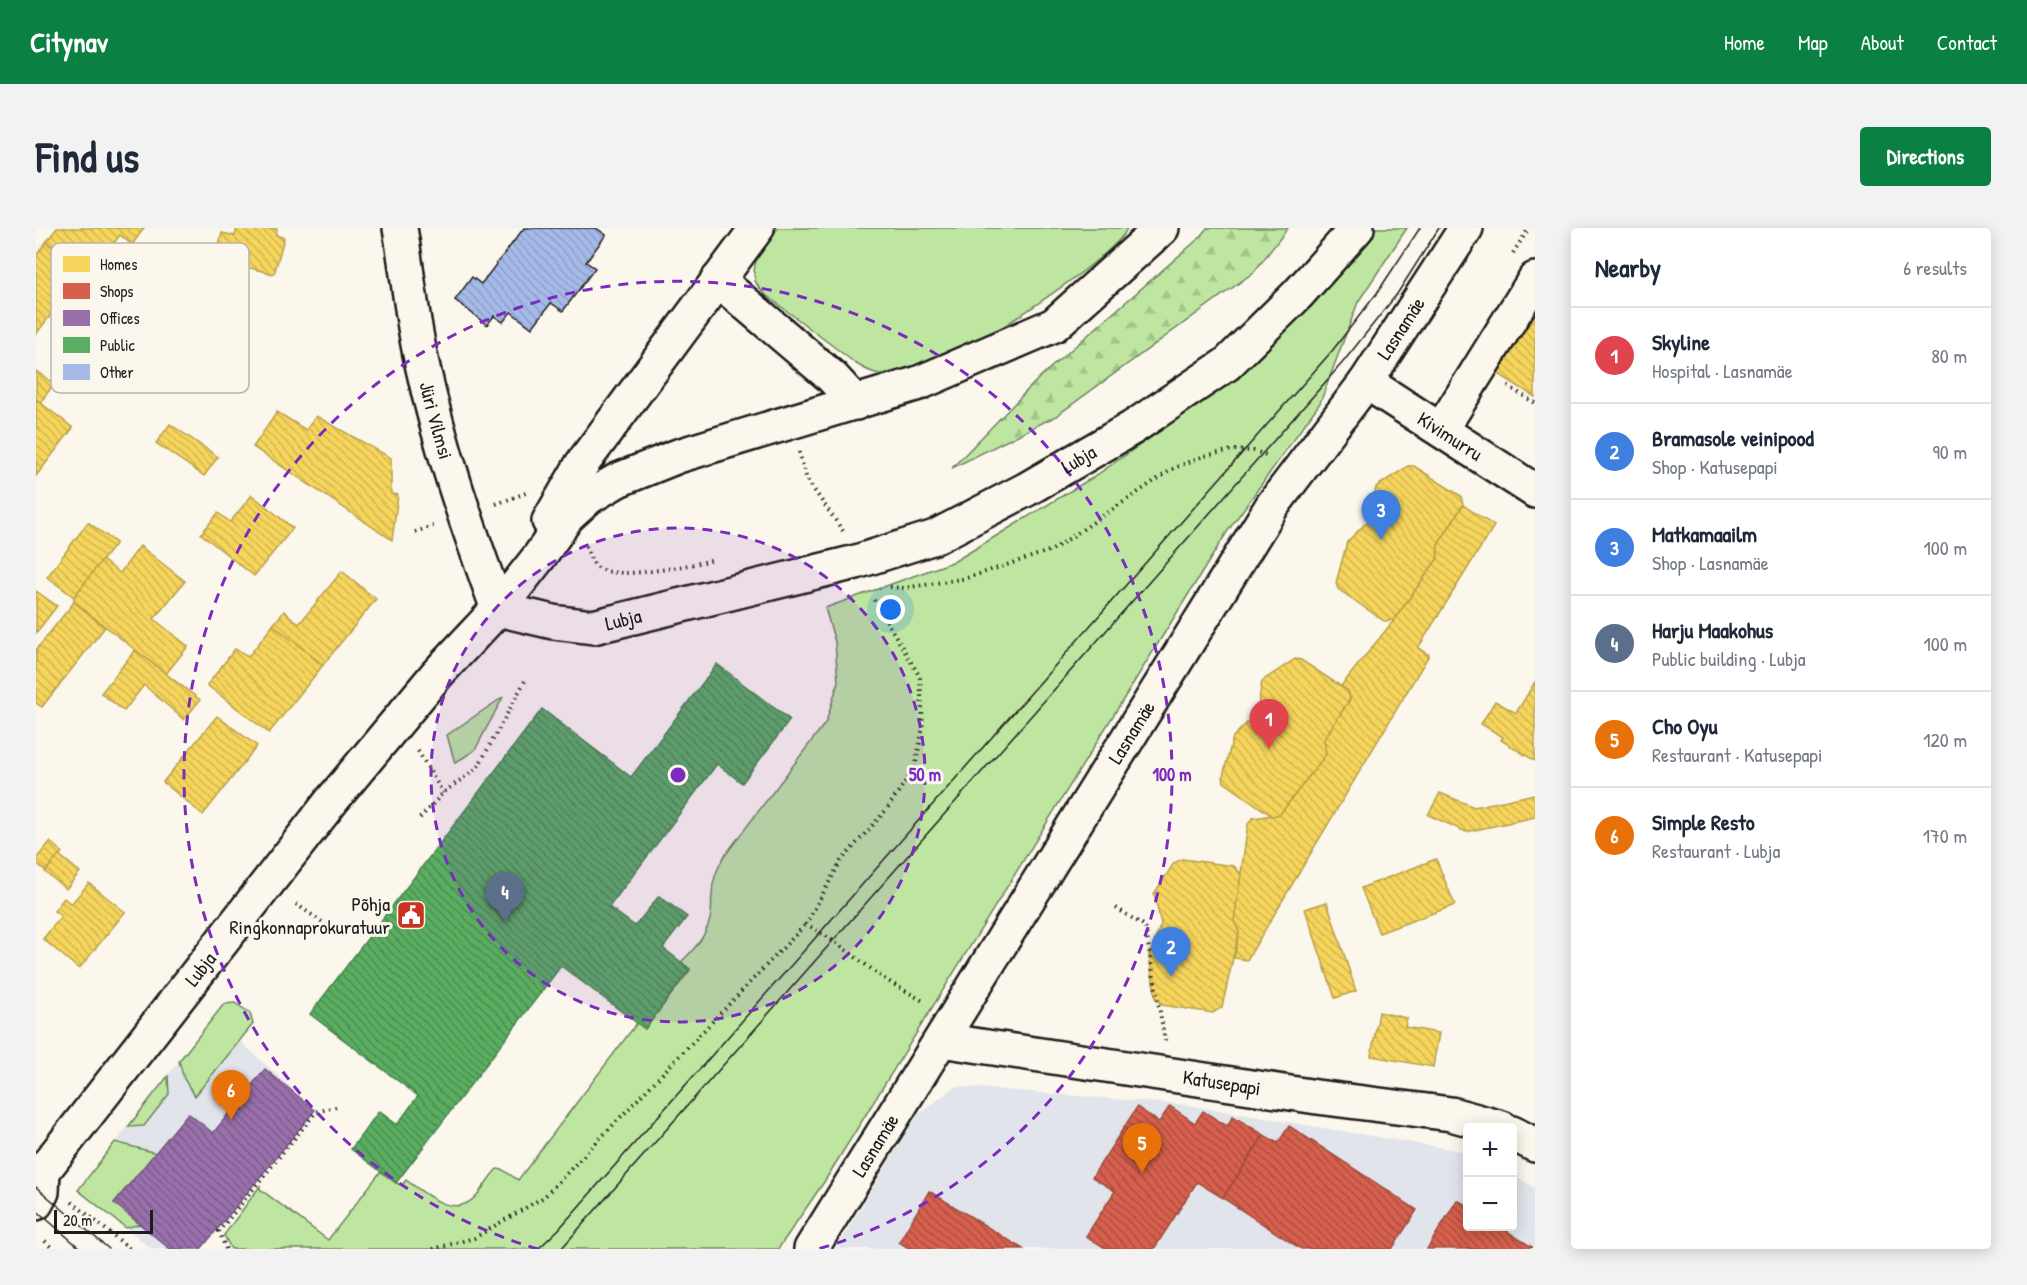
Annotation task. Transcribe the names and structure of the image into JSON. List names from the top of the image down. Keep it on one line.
{"streets":{"street":["Lasnamäe","Jüri Vilmsi","Kivimurru","Lubja","Katusepapi"]},"crossings":[["Lasnamäe","Kivimurru"],["Lasnamäe","Katusepapi"],["Jüri Vilmsi","Lubja"]],"places":{"public building":["Põhja Ringkonnaprokuratuur"]},"legend":["Homes","Shops","Offices","Public","Other"],"scale_bar":"20 m","page":{"header":"Citynav","nav":["Home","Map","About","Contact"],"buttons":"Directions","title":"Find us","heading":["Nearby","6 results"],"list":[{"mark":"1","name":"Skyline","note":"Hospital · Lasnamäe","value":"80 m"},{"mark":"2","name":"Bramasole veinipood","note":"Shop · Katusepapi","value":"90 m"},{"mark":"3","name":"Matkamaailm","note":"Shop · Lasnamäe","value":"100 m"},{"mark":"4","name":"Harju Maakohus","note":"Public building · Lubja","value":"100 m"},{"mark":"5","name":"Cho Oyu","note":"Restaurant · Katusepapi","value":"120 m"},{"mark":"6","name":"Simple Resto","note":"Restaurant · Lubja","value":"170 m"}],"pins":["3","1","4","2","6","5"],"map_buttons":["+","−"],"scale":"20 m"},"rings":["50 m","100 m"]}
